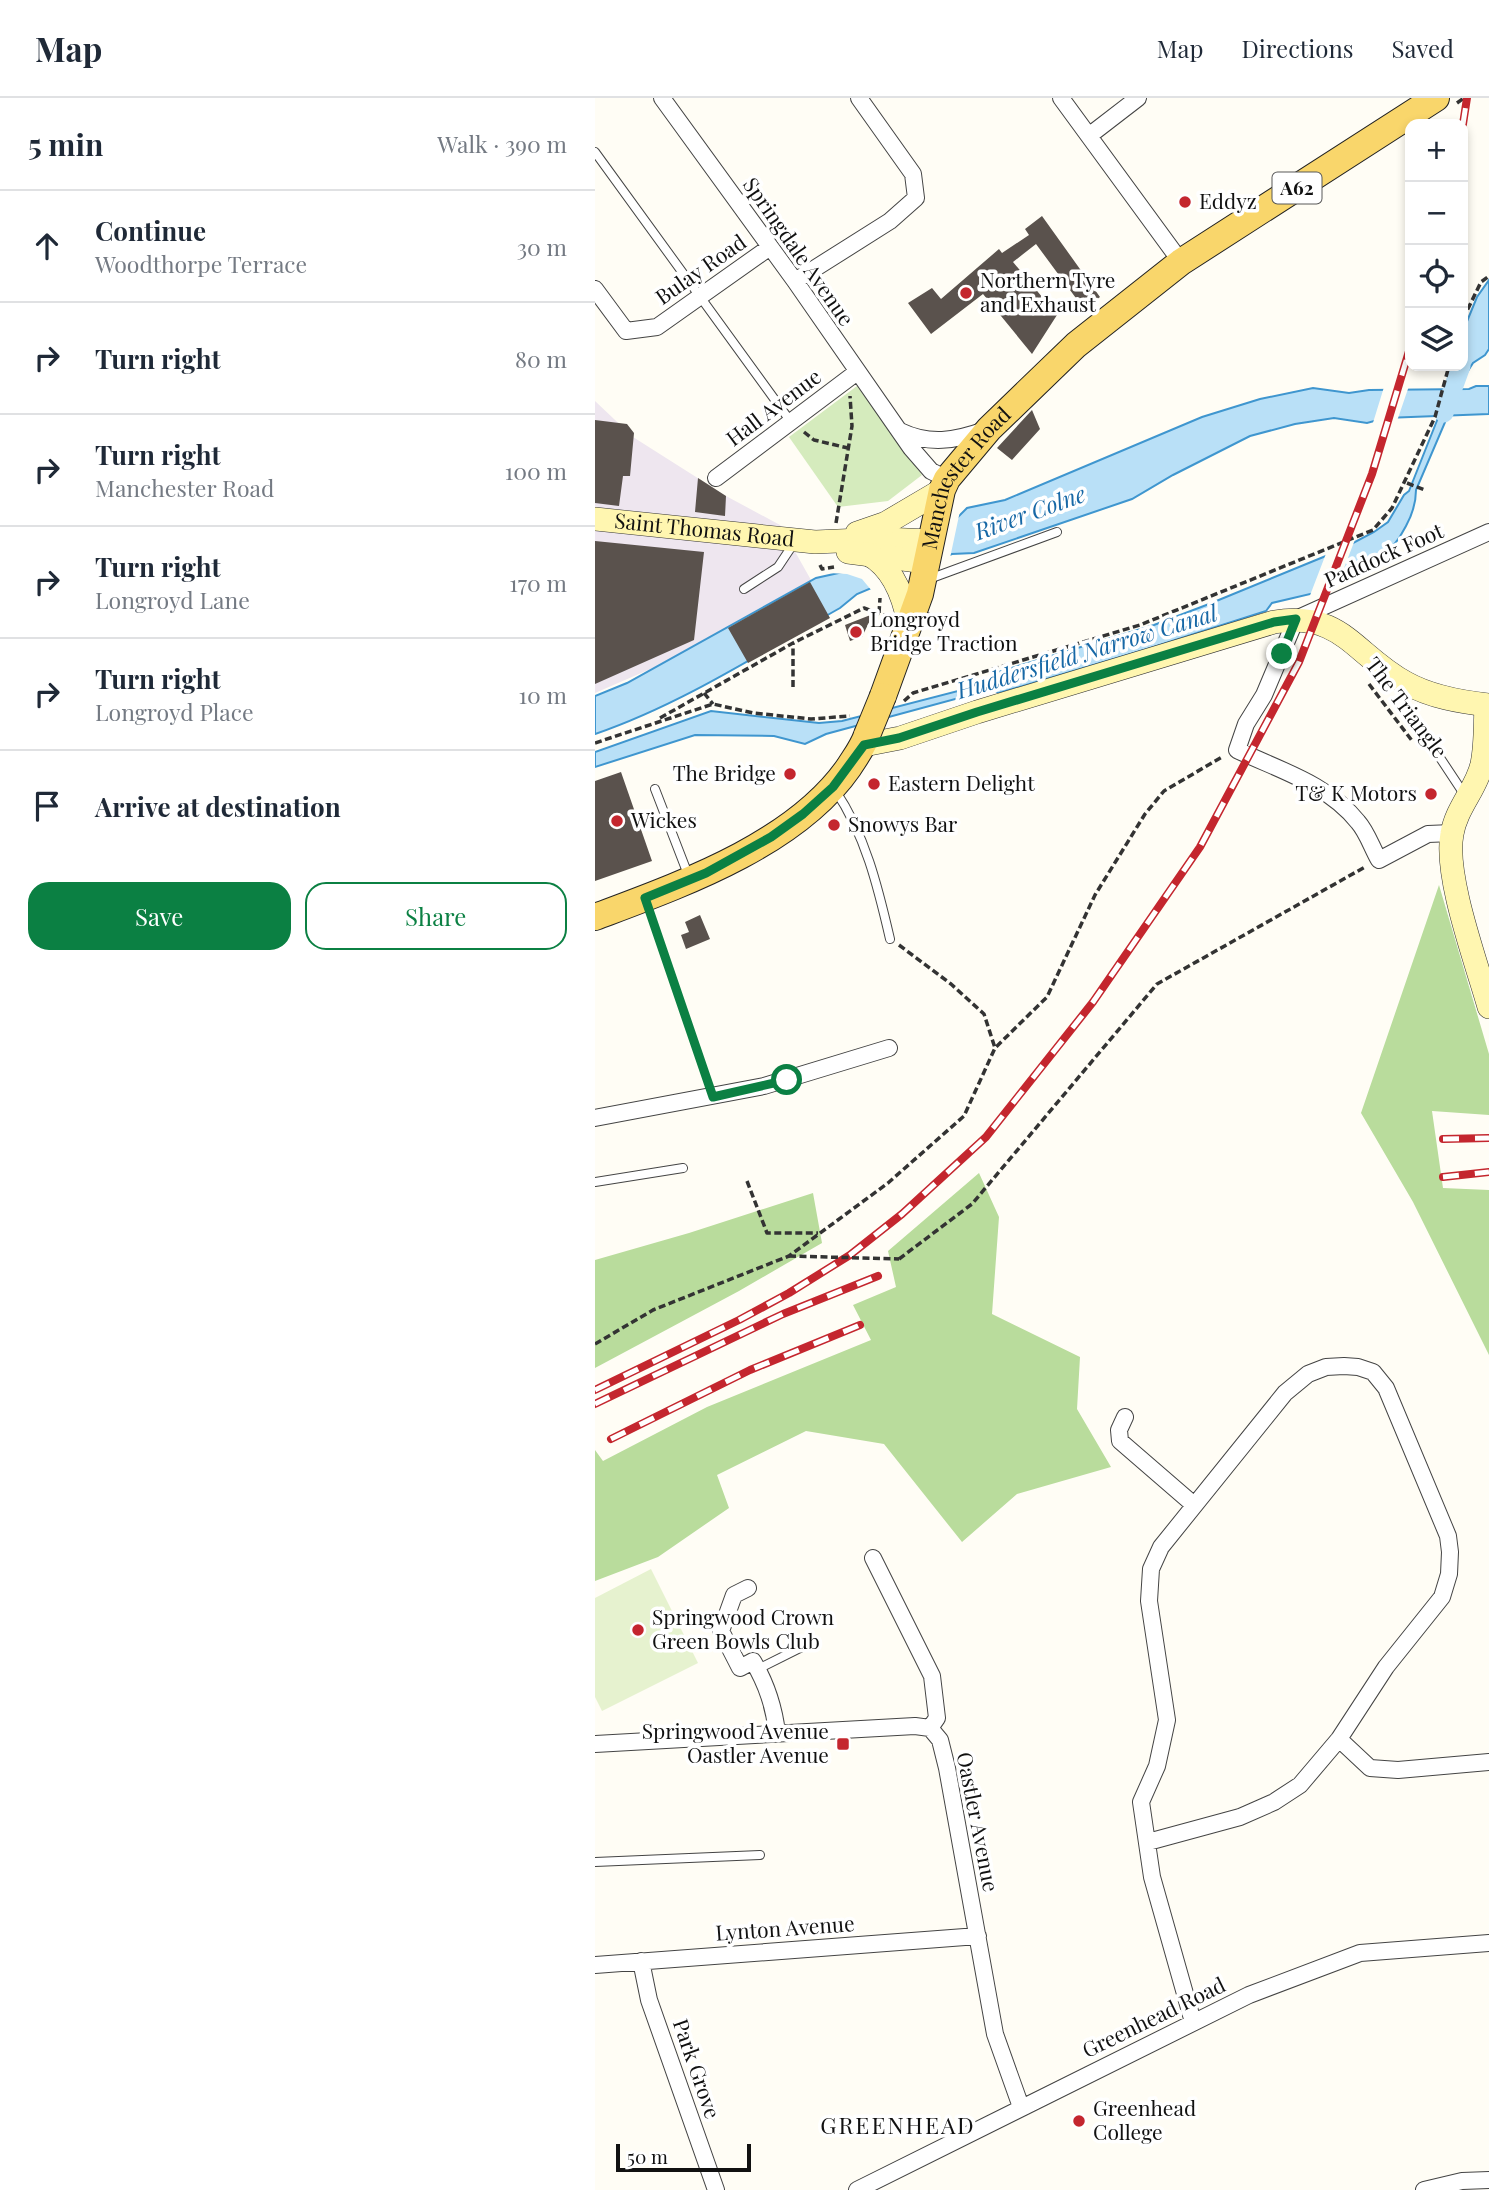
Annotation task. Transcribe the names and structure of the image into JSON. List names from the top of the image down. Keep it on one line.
{"streets":{"main road":["A62","Manchester Road"],"street":["Springdale Avenue","Bulay Road","Hall Avenue","Saint Thomas Road","Paddock Foot","Oastler Avenue","Lynton Avenue","Greenhead Road","Park Grove"],"lane":["The Triangle"]},"crossings":[["Springdale Avenue","Bulay Road"],["Springdale Avenue","Hall Avenue"],["Springdale Avenue","Manchester Road"],["Manchester Road","Saint Thomas Road"],["Oastler Avenue","Lynton Avenue"],["Oastler Avenue","Greenhead Road"],["Lynton Avenue","Park Grove"]],"districts":["GREENHEAD"],"water":["River Colne","Huddersfield Narrow Canal"],"places":{"other":["Eddyz","Northern Tyre and Exhaust","Longroyd Bridge Traction","The Bridge","Eastern Delight","T& K Motors","Wickes","Snowys Bar","Springwood Crown Green Bowls Club","Greenhead College"],"transit":["Springwood Avenue Oastler Avenue"]},"scale_bar":"50 m","page":{"header":"Map","nav":["Map","Directions","Saved"],"heading":["5 min","Walk · 390 m"],"map_buttons":["+","−"],"list":[["Continue","Woodthorpe Terrace","30 m"],["Turn right","80 m"],["Turn right","Manchester Road","100 m"],["Turn right","Longroyd Lane","170 m"],["Turn right","Longroyd Place","10 m"],"Arrive at destination"],"buttons":["Save","Share"],"scale":"50 m"}}
